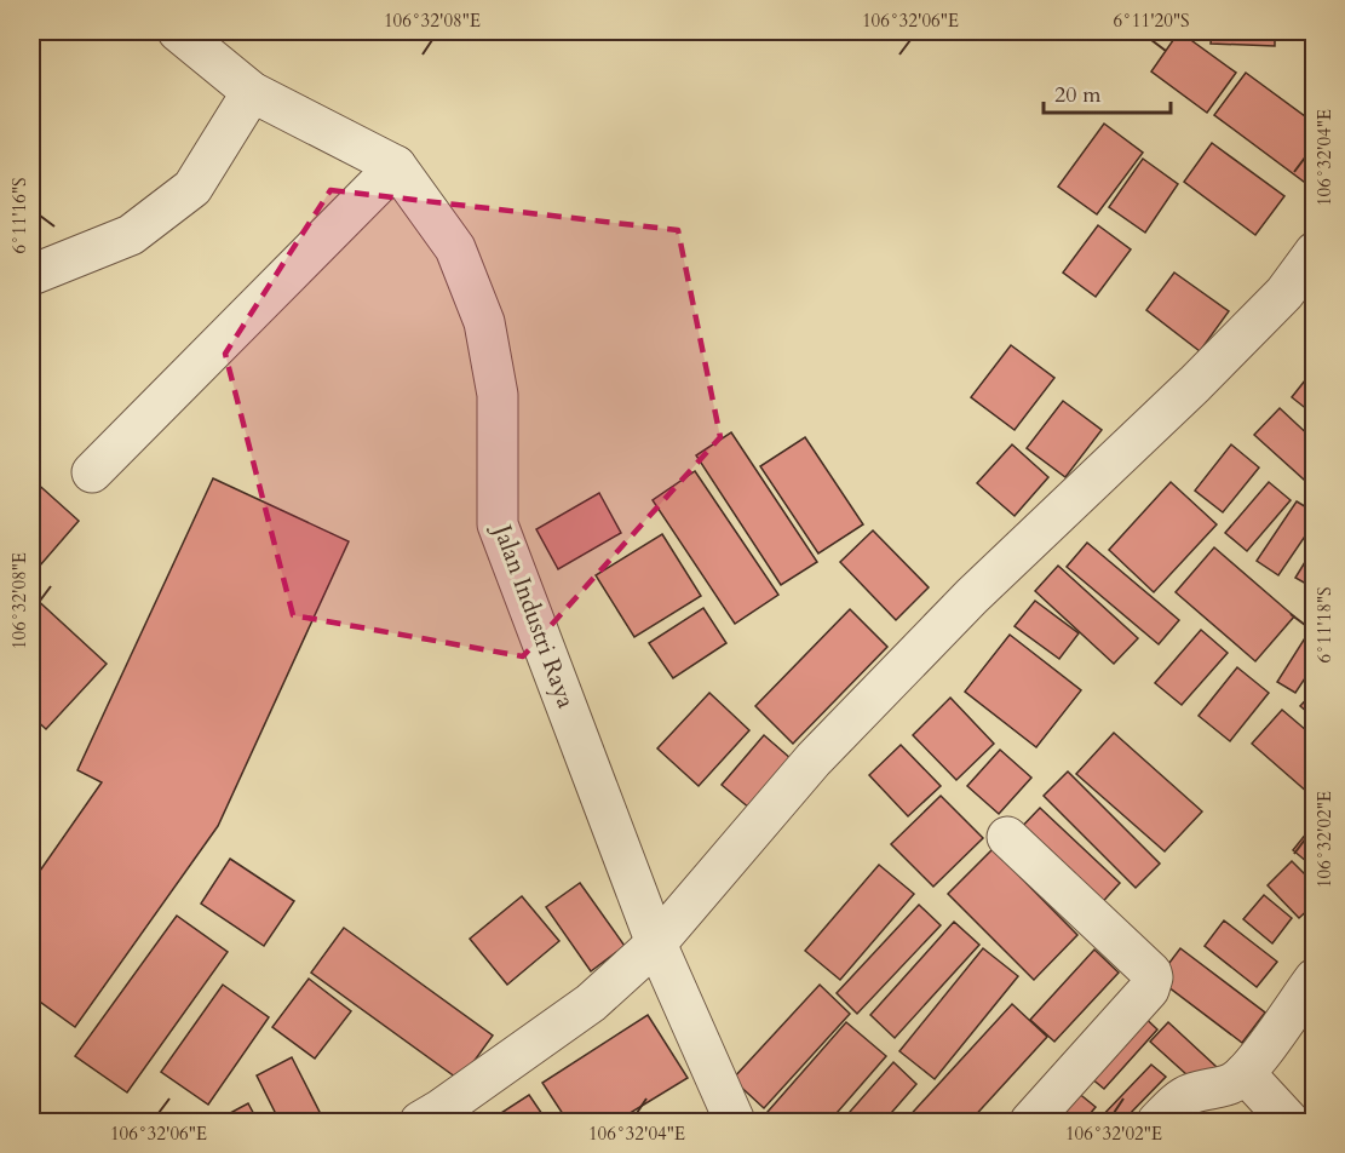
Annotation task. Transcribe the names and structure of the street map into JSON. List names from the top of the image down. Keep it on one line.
{"streets":{"street":["Jalan Industri Raya"]},"scale_bar":"20 m","coordinates":["106°32'08\"E","106°32'06\"E","6°11'20\"S","106°32'04\"E","6°11'16\"S","6°11'18\"S","106°32'02\"E"]}
